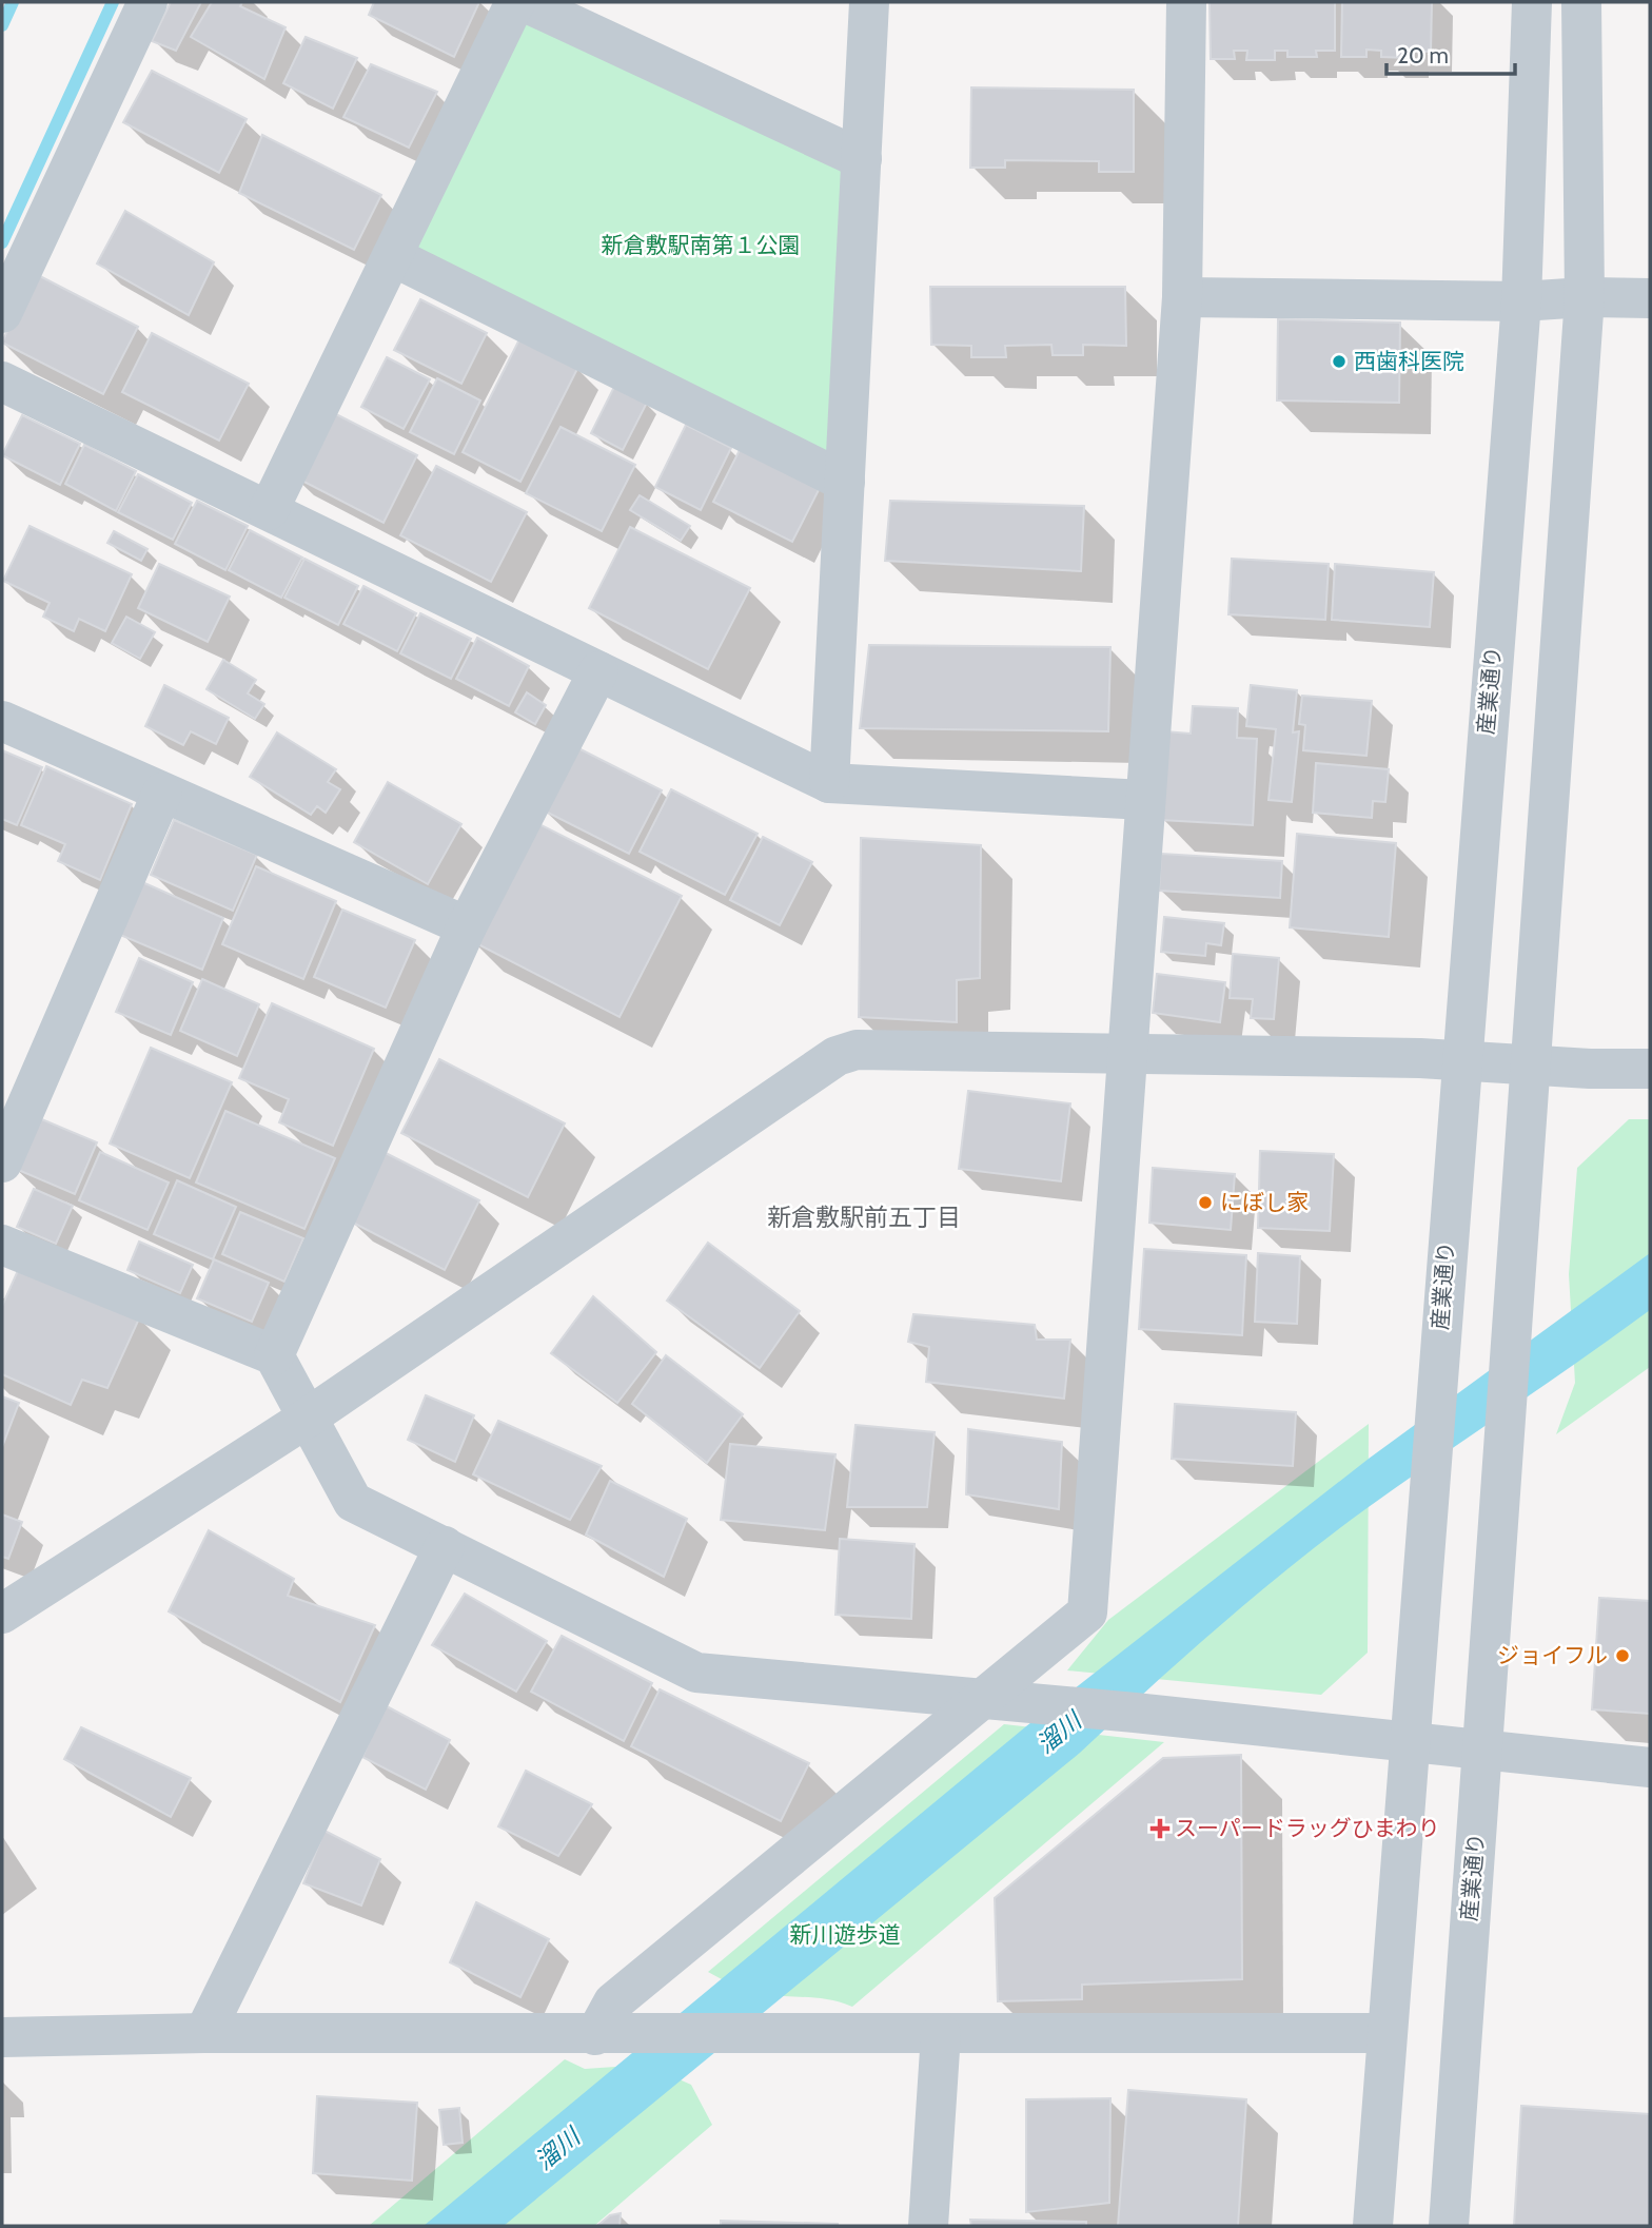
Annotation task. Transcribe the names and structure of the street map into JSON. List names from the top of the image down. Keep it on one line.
{"streets":{"street":["産業通り"]},"districts":["新倉敷駅前五丁目"],"water":["溜川"],"parks":["新倉敷駅南第１公園","新川遊歩道"],"places":{"other":["西歯科医院","にぼし家","ジョイフル"],"health":["スーパードラッグひまわり"]},"scale_bar":"20 m"}
